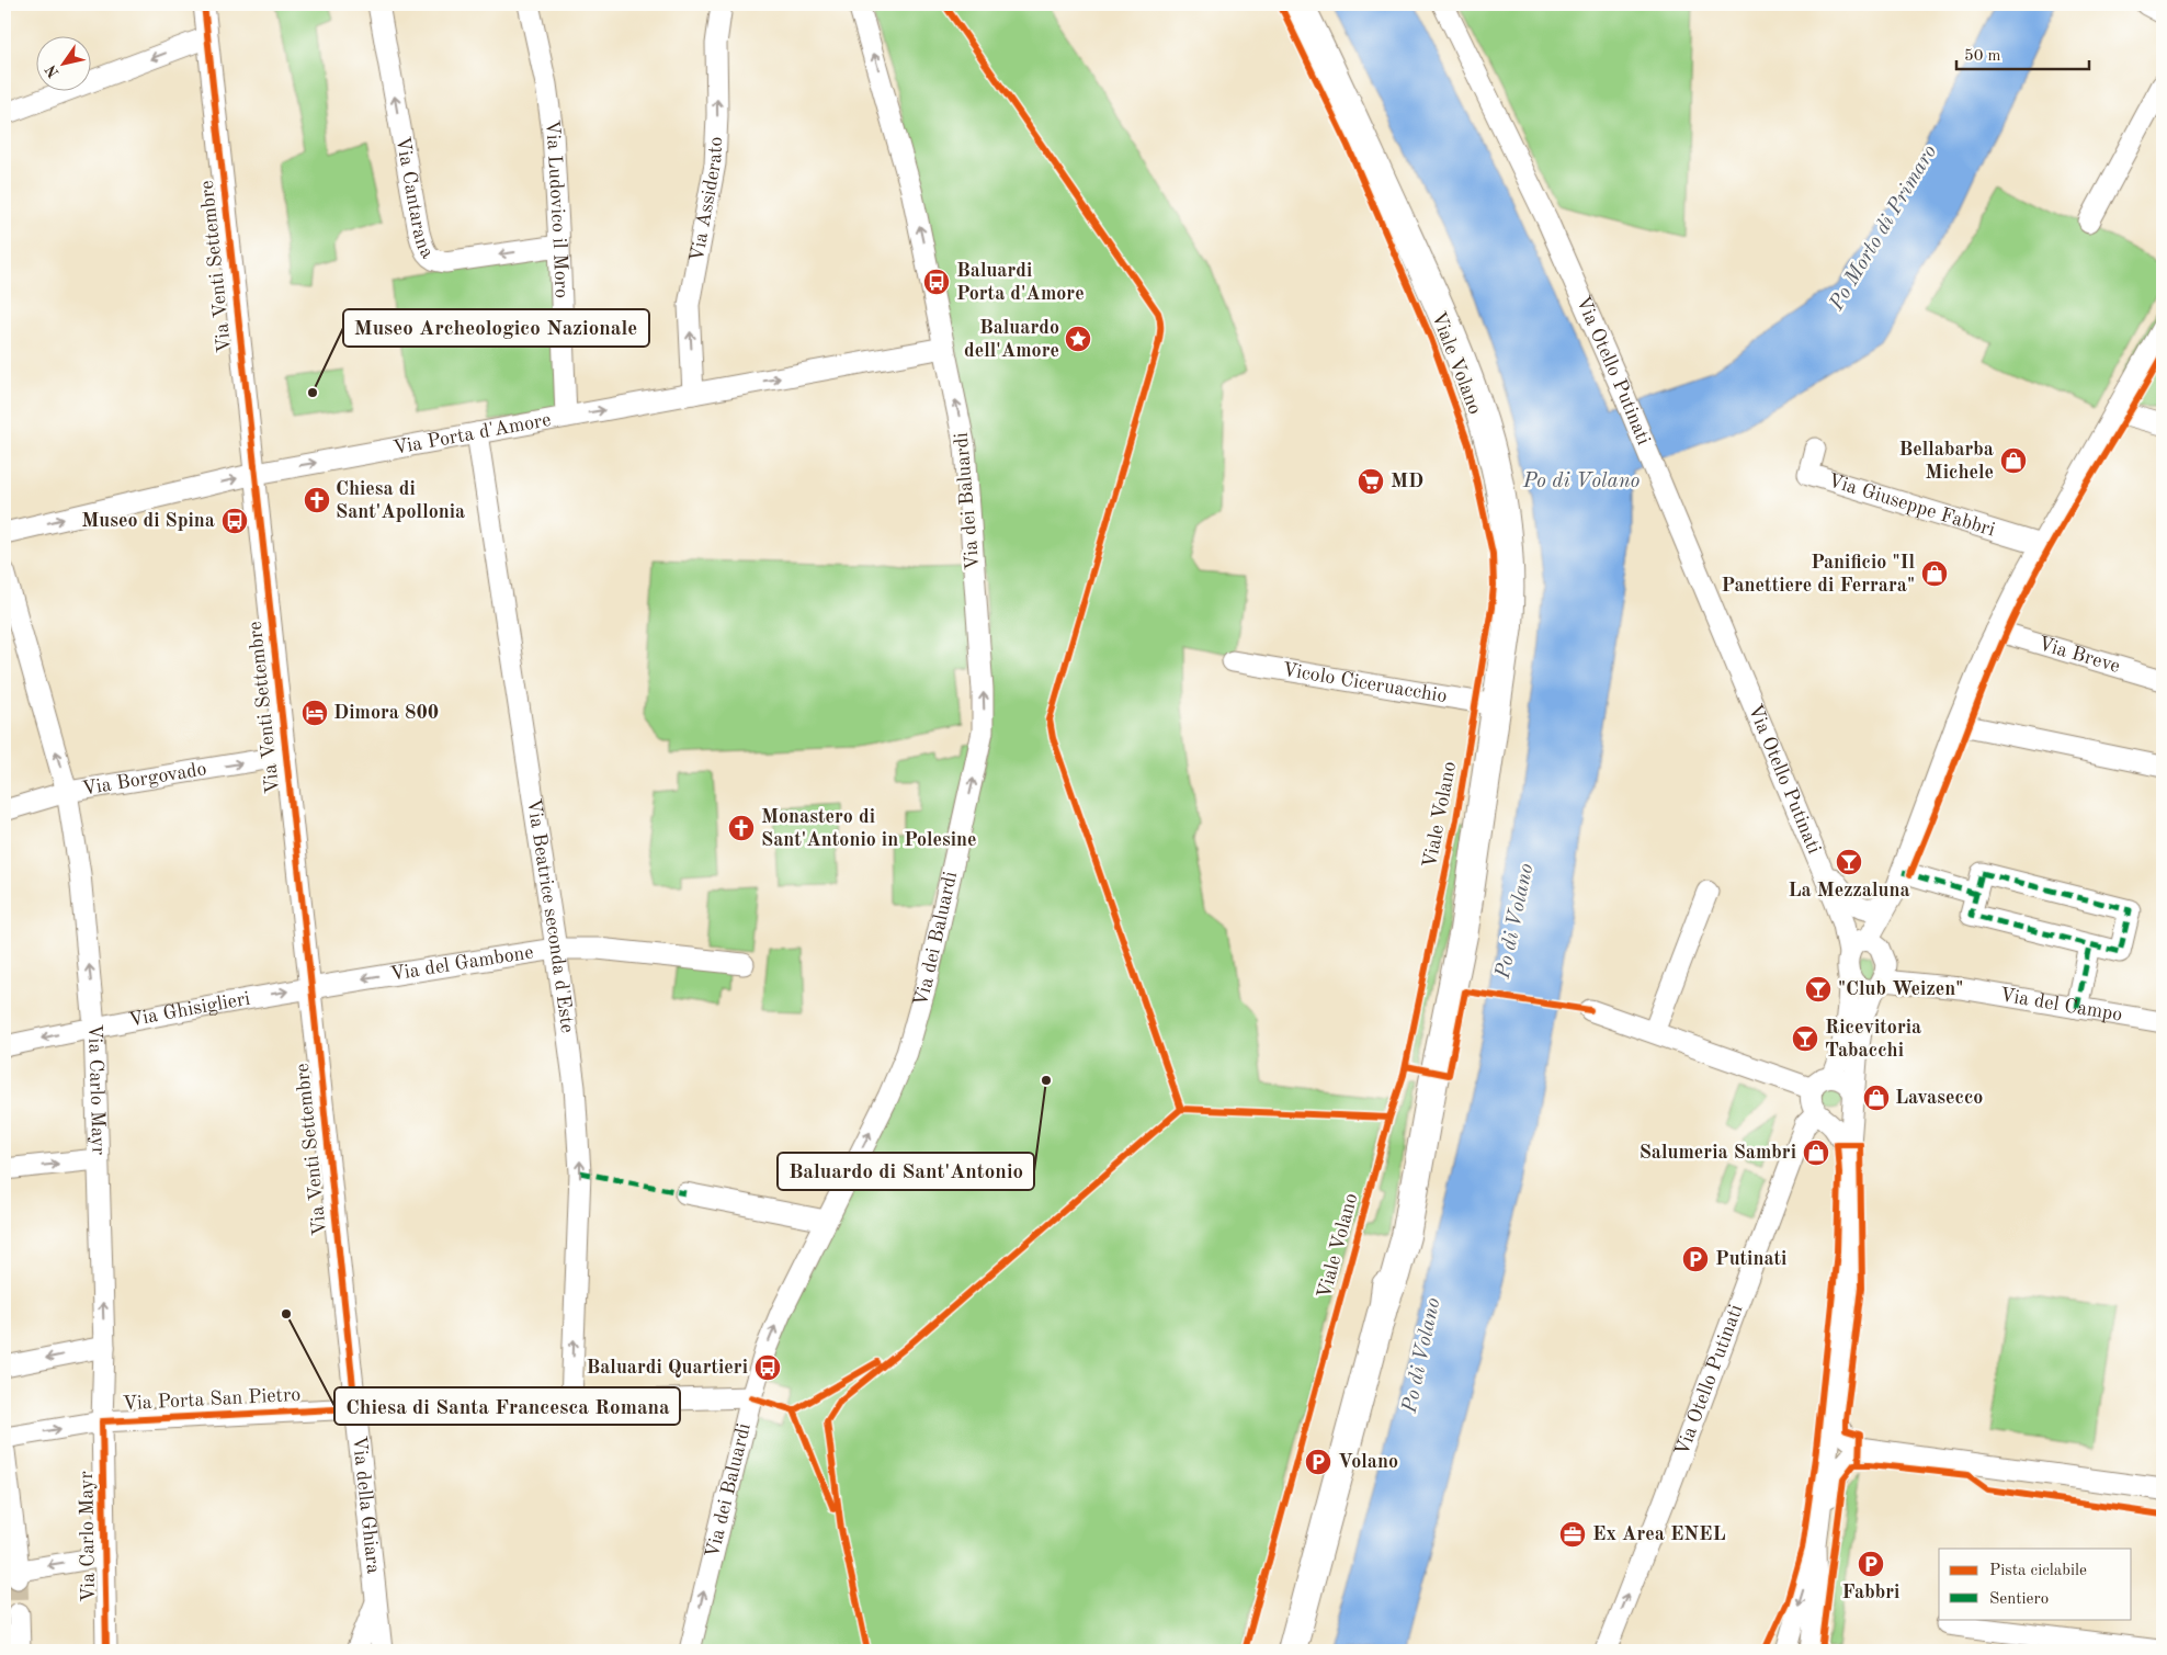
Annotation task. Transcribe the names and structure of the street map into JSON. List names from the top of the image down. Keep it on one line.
{"streets":{"main road":["Viale Volano"],"street":["Via Cantarana","Via Assiderato","Via Ludovico il Moro","Via Venti Settembre","Via Otello Putinati","Via Porta d'Amore","Via dei Baluardi","Via Giuseppe Fabbri","Via Breve","Vicolo Ciceruacchio","Via Borgovado","Via Beatrice seconda d'Este","Via del Gambone","Via del Campo","Via Ghisiglieri","Via Carlo Mayr","Via Porta San Pietro","Via della Ghiara"]},"crossings":[["Via Cantarana","Via Ludovico il Moro"],["Via Assiderato","Via Porta d'Amore"],["Via Ludovico il Moro","Via Porta d'Amore"],["Via Venti Settembre","Via Porta d'Amore"],["Via Venti Settembre","Via Borgovado"],["Via Venti Settembre","Via del Gambone"],["Via Venti Settembre","Via Ghisiglieri"],["Via Venti Settembre","Via Porta San Pietro"],["Via Venti Settembre","Via della Ghiara"],["Viale Volano","Vicolo Ciceruacchio"],["Via Otello Putinati","Via del Campo"],["Via Porta d'Amore","Via dei Baluardi"],["Via Porta d'Amore","Via Beatrice seconda d'Este"],["Via dei Baluardi","Via Porta San Pietro"],["Via Borgovado","Via Carlo Mayr"],["Via Beatrice seconda d'Este","Via del Gambone"],["Via Beatrice seconda d'Este","Via Porta San Pietro"],["Via del Gambone","Via Ghisiglieri"],["Via Ghisiglieri","Via Carlo Mayr"],["Via Carlo Mayr","Via Porta San Pietro"],["Via Porta San Pietro","Via della Ghiara"]],"one_way":["Via Assiderato","Via Porta d'Amore","Via dei Baluardi","Via Borgovado","Via Beatrice seconda d'Este","Via del Gambone","Via Carlo Mayr"],"water":["Po Morto di Primaro","Po di Volano"],"places":{"bus stop":["Baluardi Porta d'Amore","Museo di Spina","Baluardi Quartieri"],"place":["Baluardo dell'Amore"],"other":["Museo Archeologico Nazionale","Baluardo di Sant'Antonio","Chiesa di Santa Francesca Romana"],"shop":["Bellabarba Michele","Panificio \"Il Panettiere di Ferrara\"","Lavasecco","Salumeria Sambri"],"supermarket":["MD"],"church":["Chiesa di Sant'Apollonia","Monastero di Sant'Antonio in Polesine"],"hotel":["Dimora 800"],"bar":["La Mezzaluna","\"Club Weizen\"","Ricevitoria Tabacchi"],"parking":["Putinati","Volano","Fabbri"],"office":["Ex Area ENEL"]},"legend":["Pista ciclabile","Sentiero"],"scale_bar":"50 m","north":"bottom left"}
